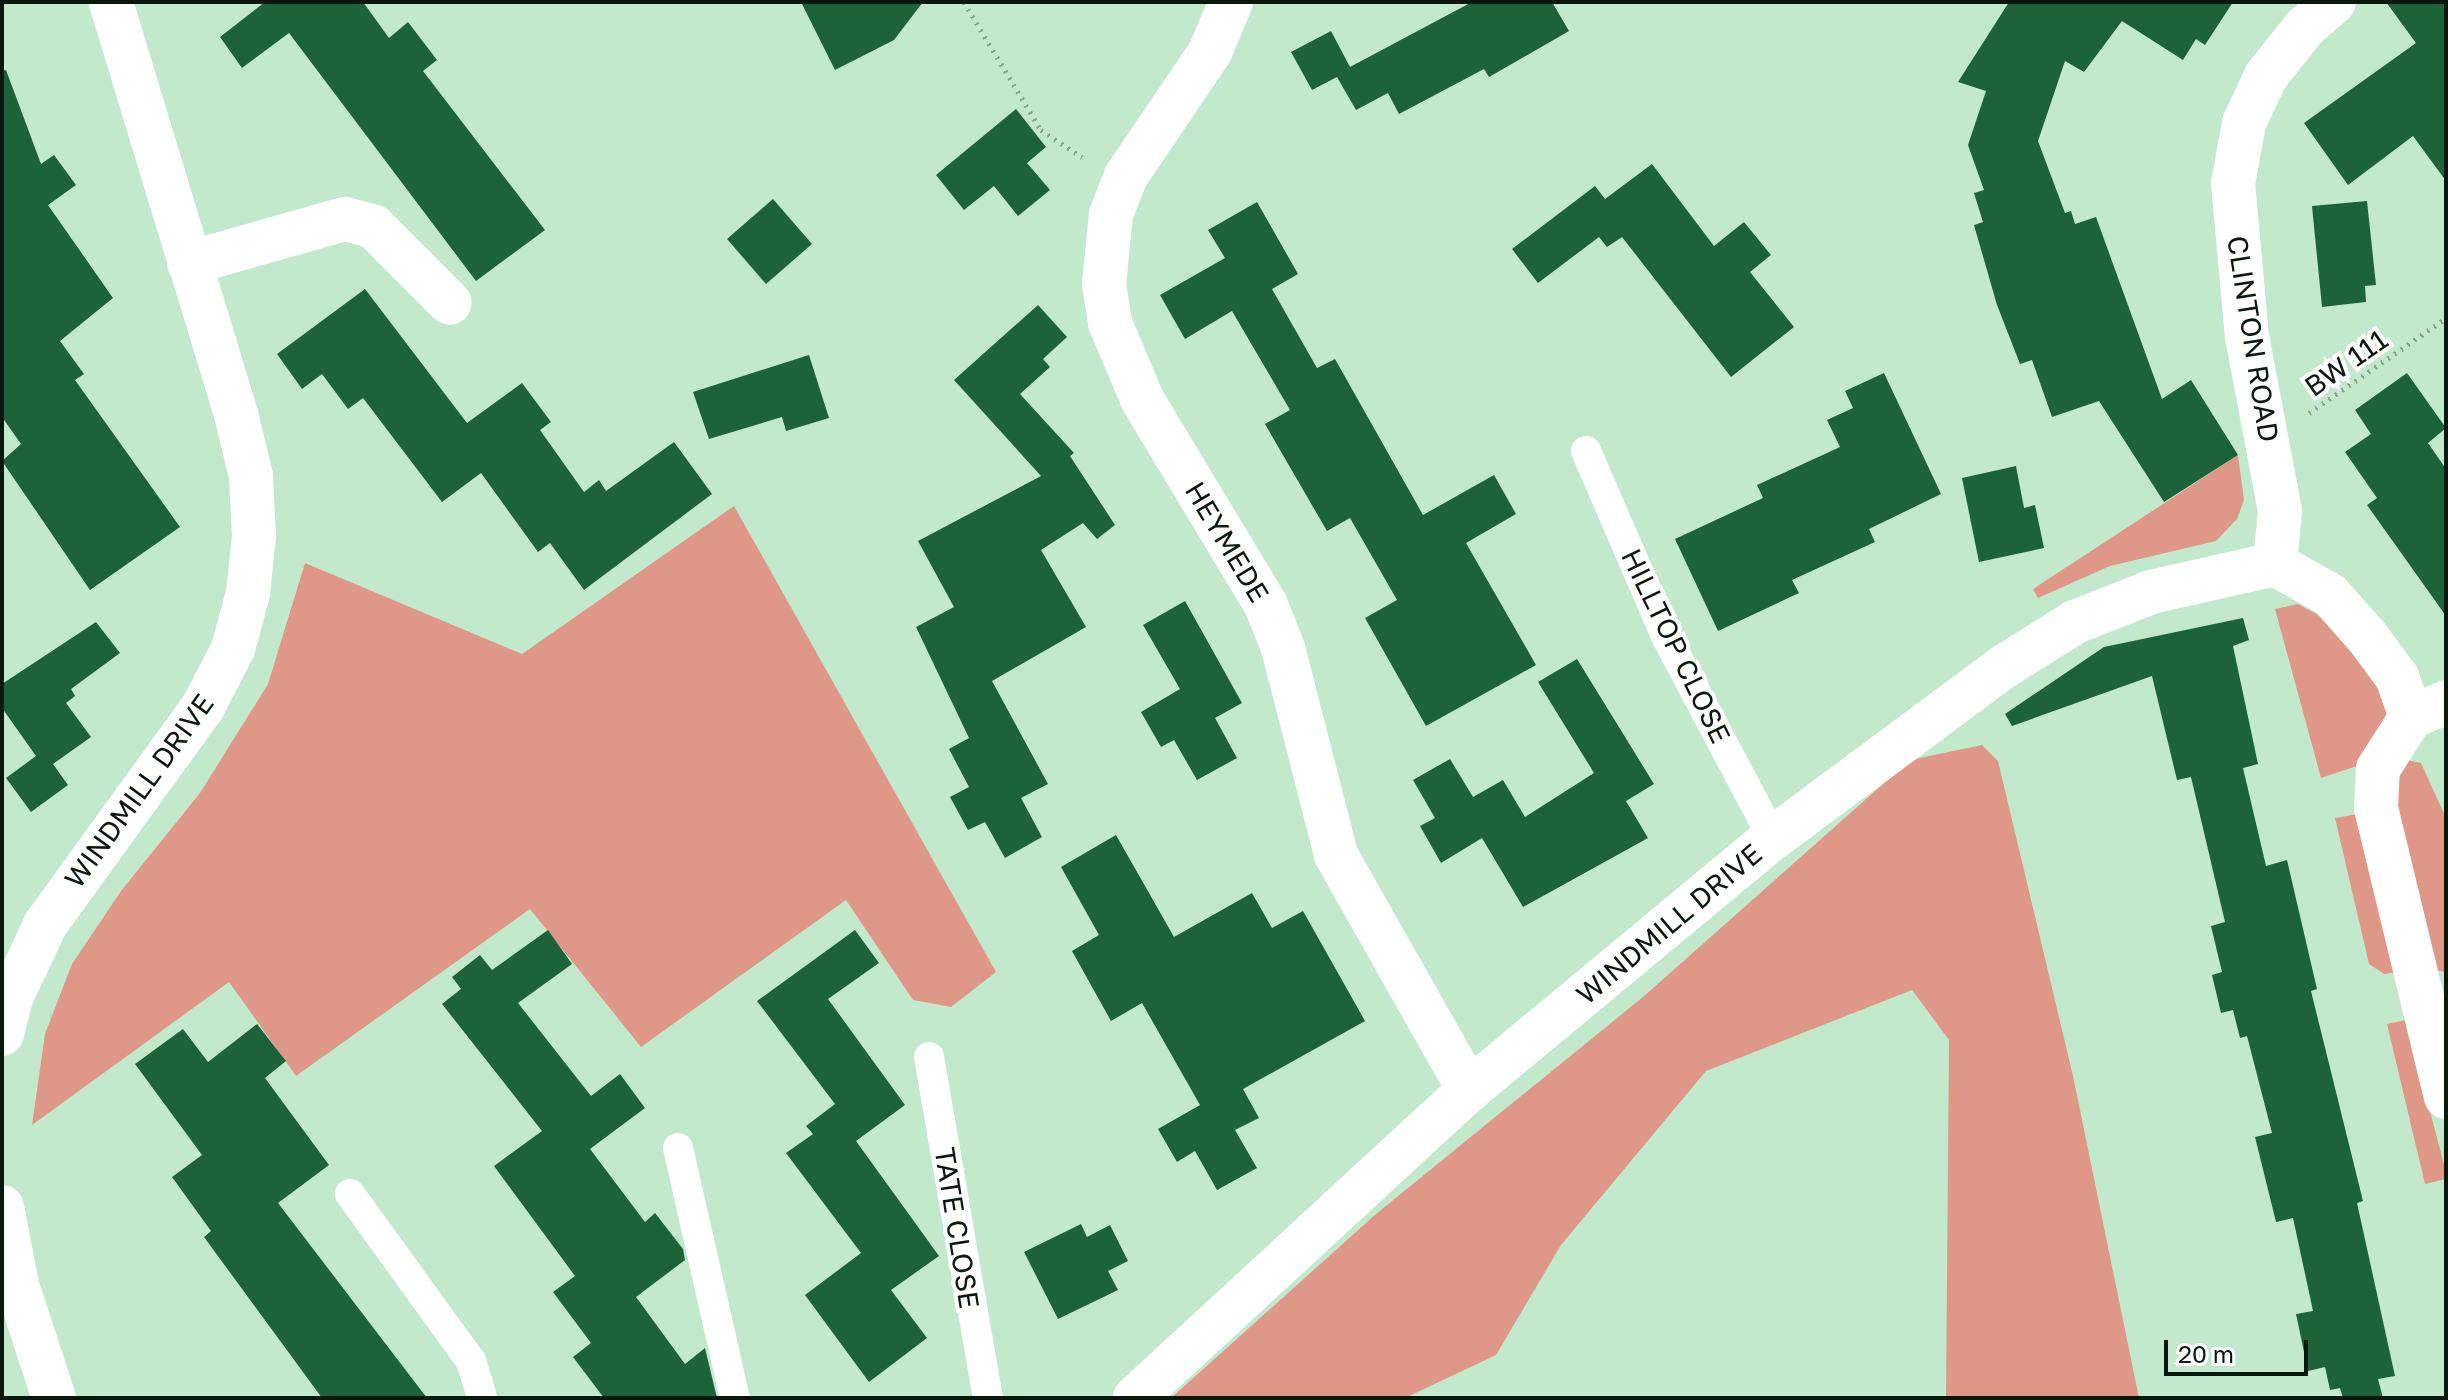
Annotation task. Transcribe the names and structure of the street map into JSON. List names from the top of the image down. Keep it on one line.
{"streets":{"street":["CLINTON ROAD","HEYMEDE","WINDMILL DRIVE"],"lane":["HILLTOP CLOSE","TATE CLOSE"],"path":["BW 111"]},"crossings":[["CLINTON ROAD","BW 111"],["CLINTON ROAD","WINDMILL DRIVE"],["HEYMEDE","WINDMILL DRIVE"],["HILLTOP CLOSE","WINDMILL DRIVE"]],"scale_bar":"20 m"}
